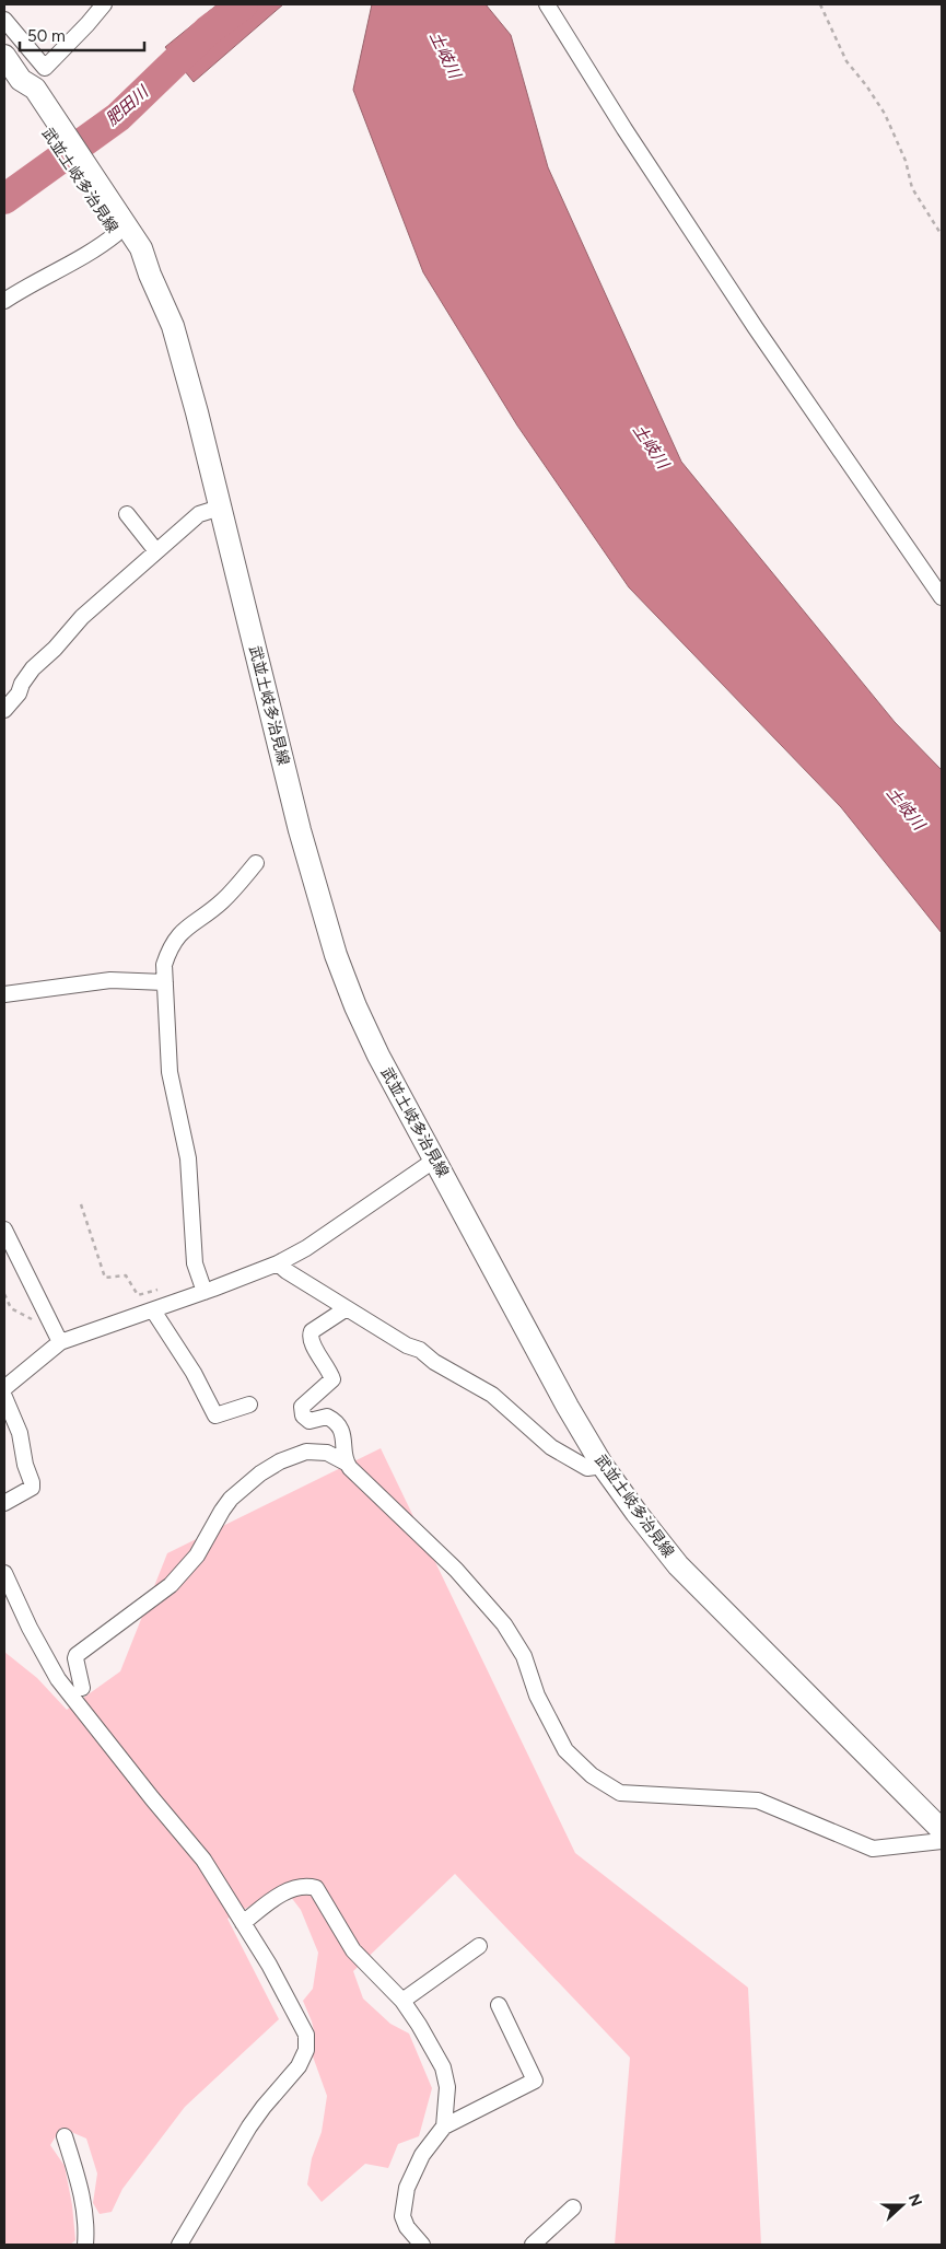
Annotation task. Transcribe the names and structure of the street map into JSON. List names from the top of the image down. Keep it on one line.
{"streets":{"main road":["武並土岐多治見線"]},"water":["土岐川","肥田川"],"scale_bar":"50 m","north":"right"}
